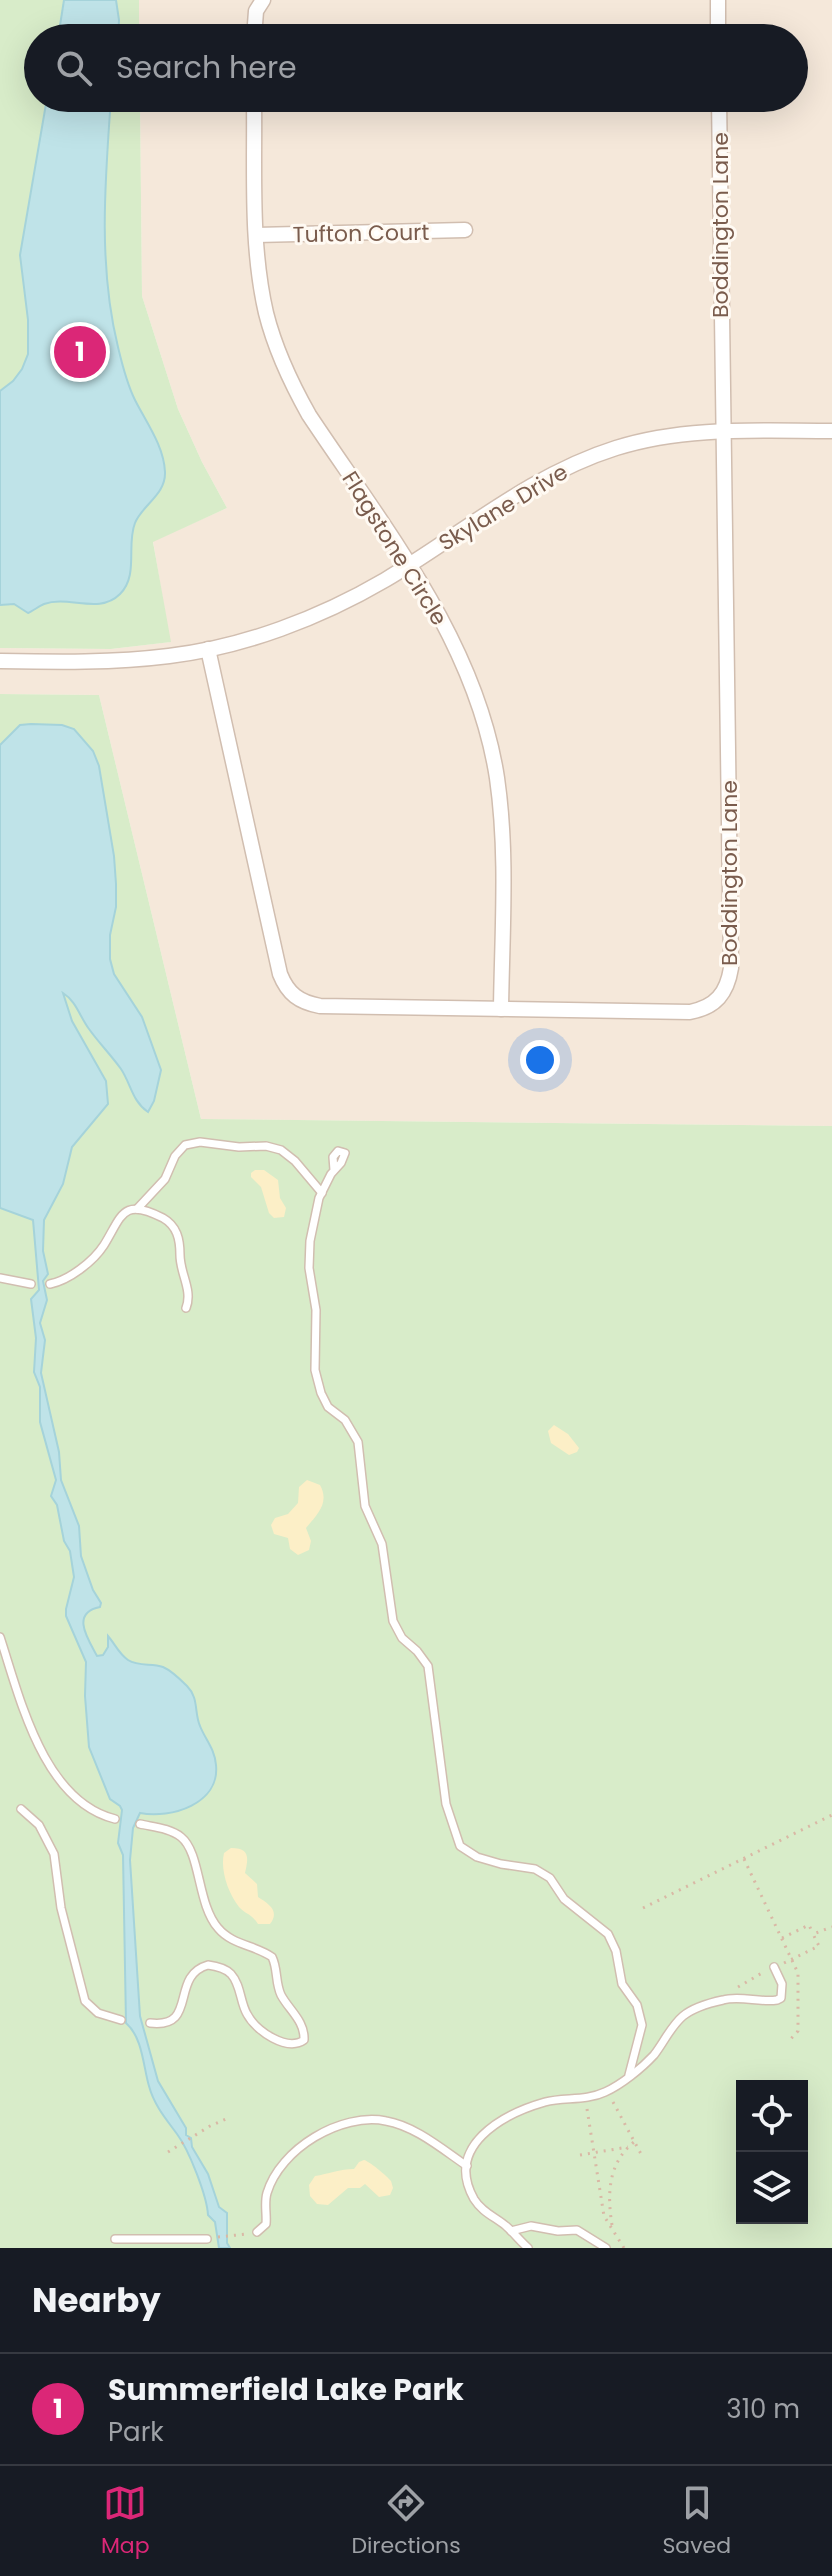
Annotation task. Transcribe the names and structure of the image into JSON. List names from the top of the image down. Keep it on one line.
{"streets":{"street":["Boddington Lane","Tufton Court","Skylane Drive","Flagstone Circle"]},"crossings":[["Boddington Lane","Skylane Drive"],["Boddington Lane","Flagstone Circle"],["Tufton Court","Flagstone Circle"],["Skylane Drive","Flagstone Circle"]],"page":{"search":"Search here","pins":"1","heading":"Nearby","list":[{"mark":"1","name":"Summerfield Lake Park","note":"Park","value":"310 m"}],"nav":["Map","Directions","Saved"]}}
